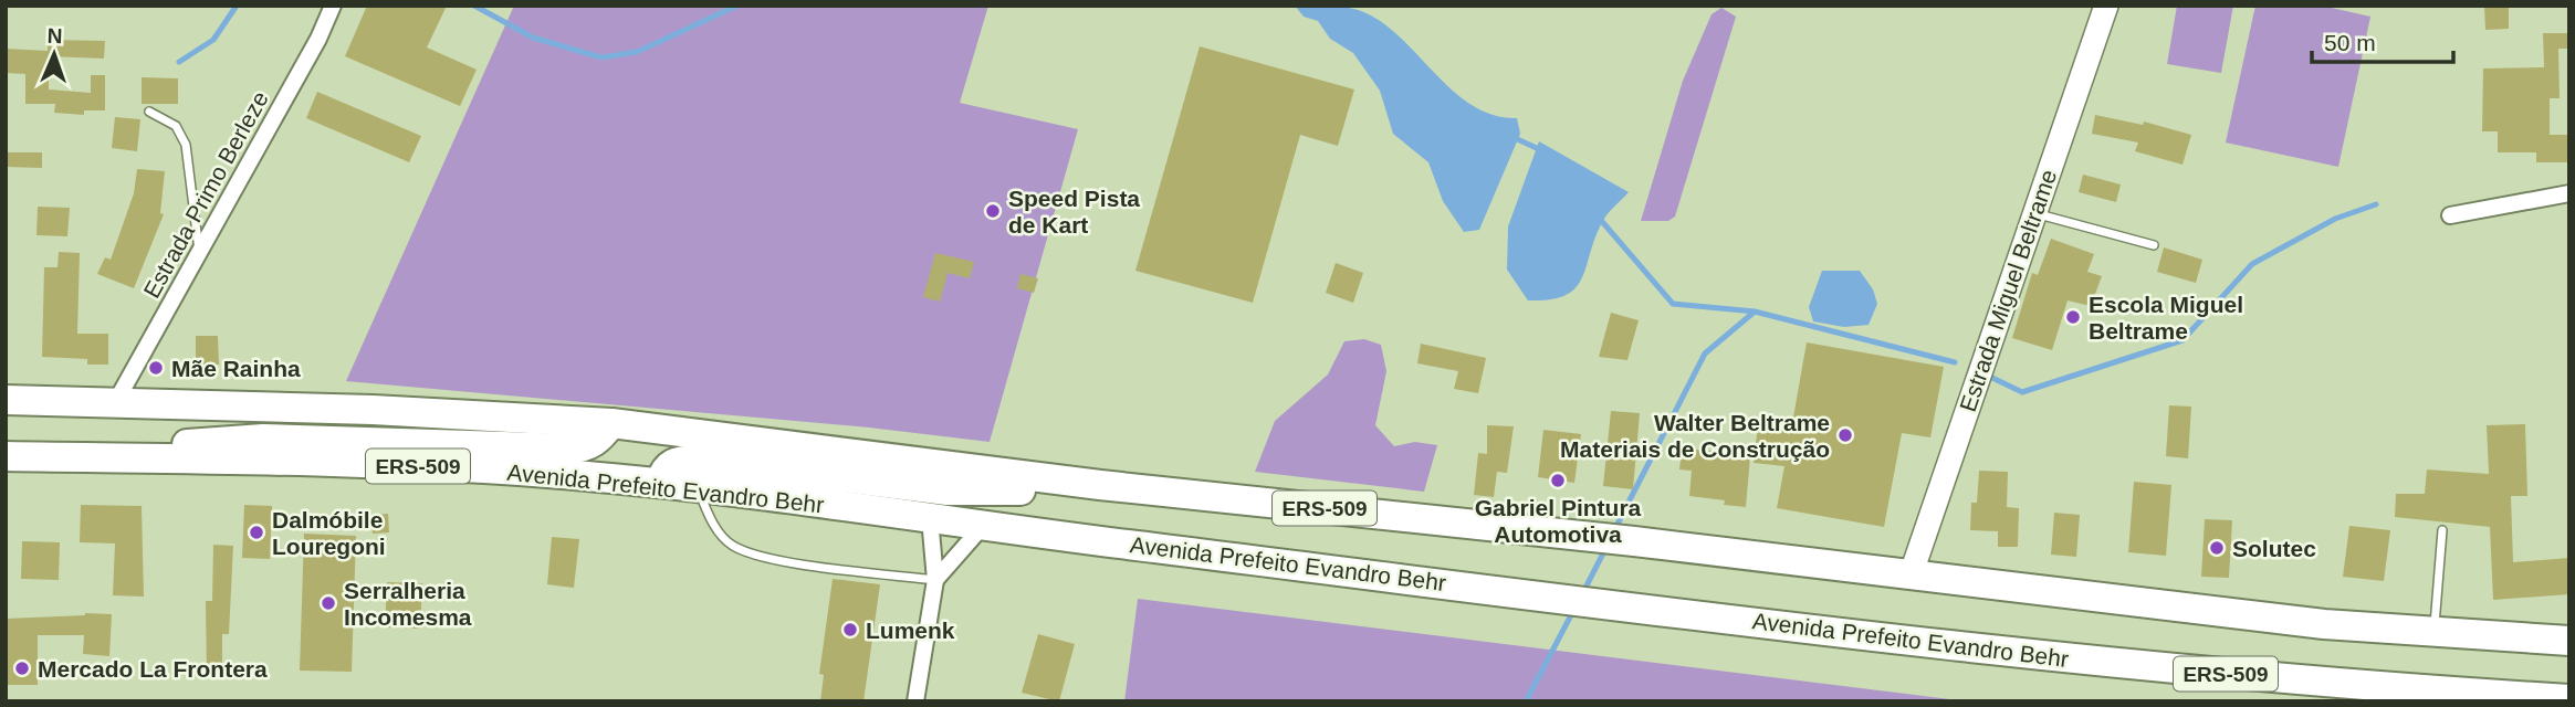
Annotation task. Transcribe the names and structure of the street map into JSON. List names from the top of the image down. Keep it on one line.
{"streets":{"highway":["ERS-509","Avenida Prefeito Evandro Behr"],"street":["Estrada Primo Berleze","Estrada Miguel Beltrame"]},"crossings":[["Estrada Primo Berleze","ERS-509"],["Estrada Miguel Beltrame","ERS-509"]],"places":["Speed Pista de Kart","Escola Miguel Beltrame","Mãe Rainha","Walter Beltrame Materiais de Construção","Gabriel Pintura Automotiva","Dalmóbile Louregoni","Solutec","Serralheria Incomesma","Lumenk","Mercado La Frontera"],"scale_bar":"50 m","north":"top"}
